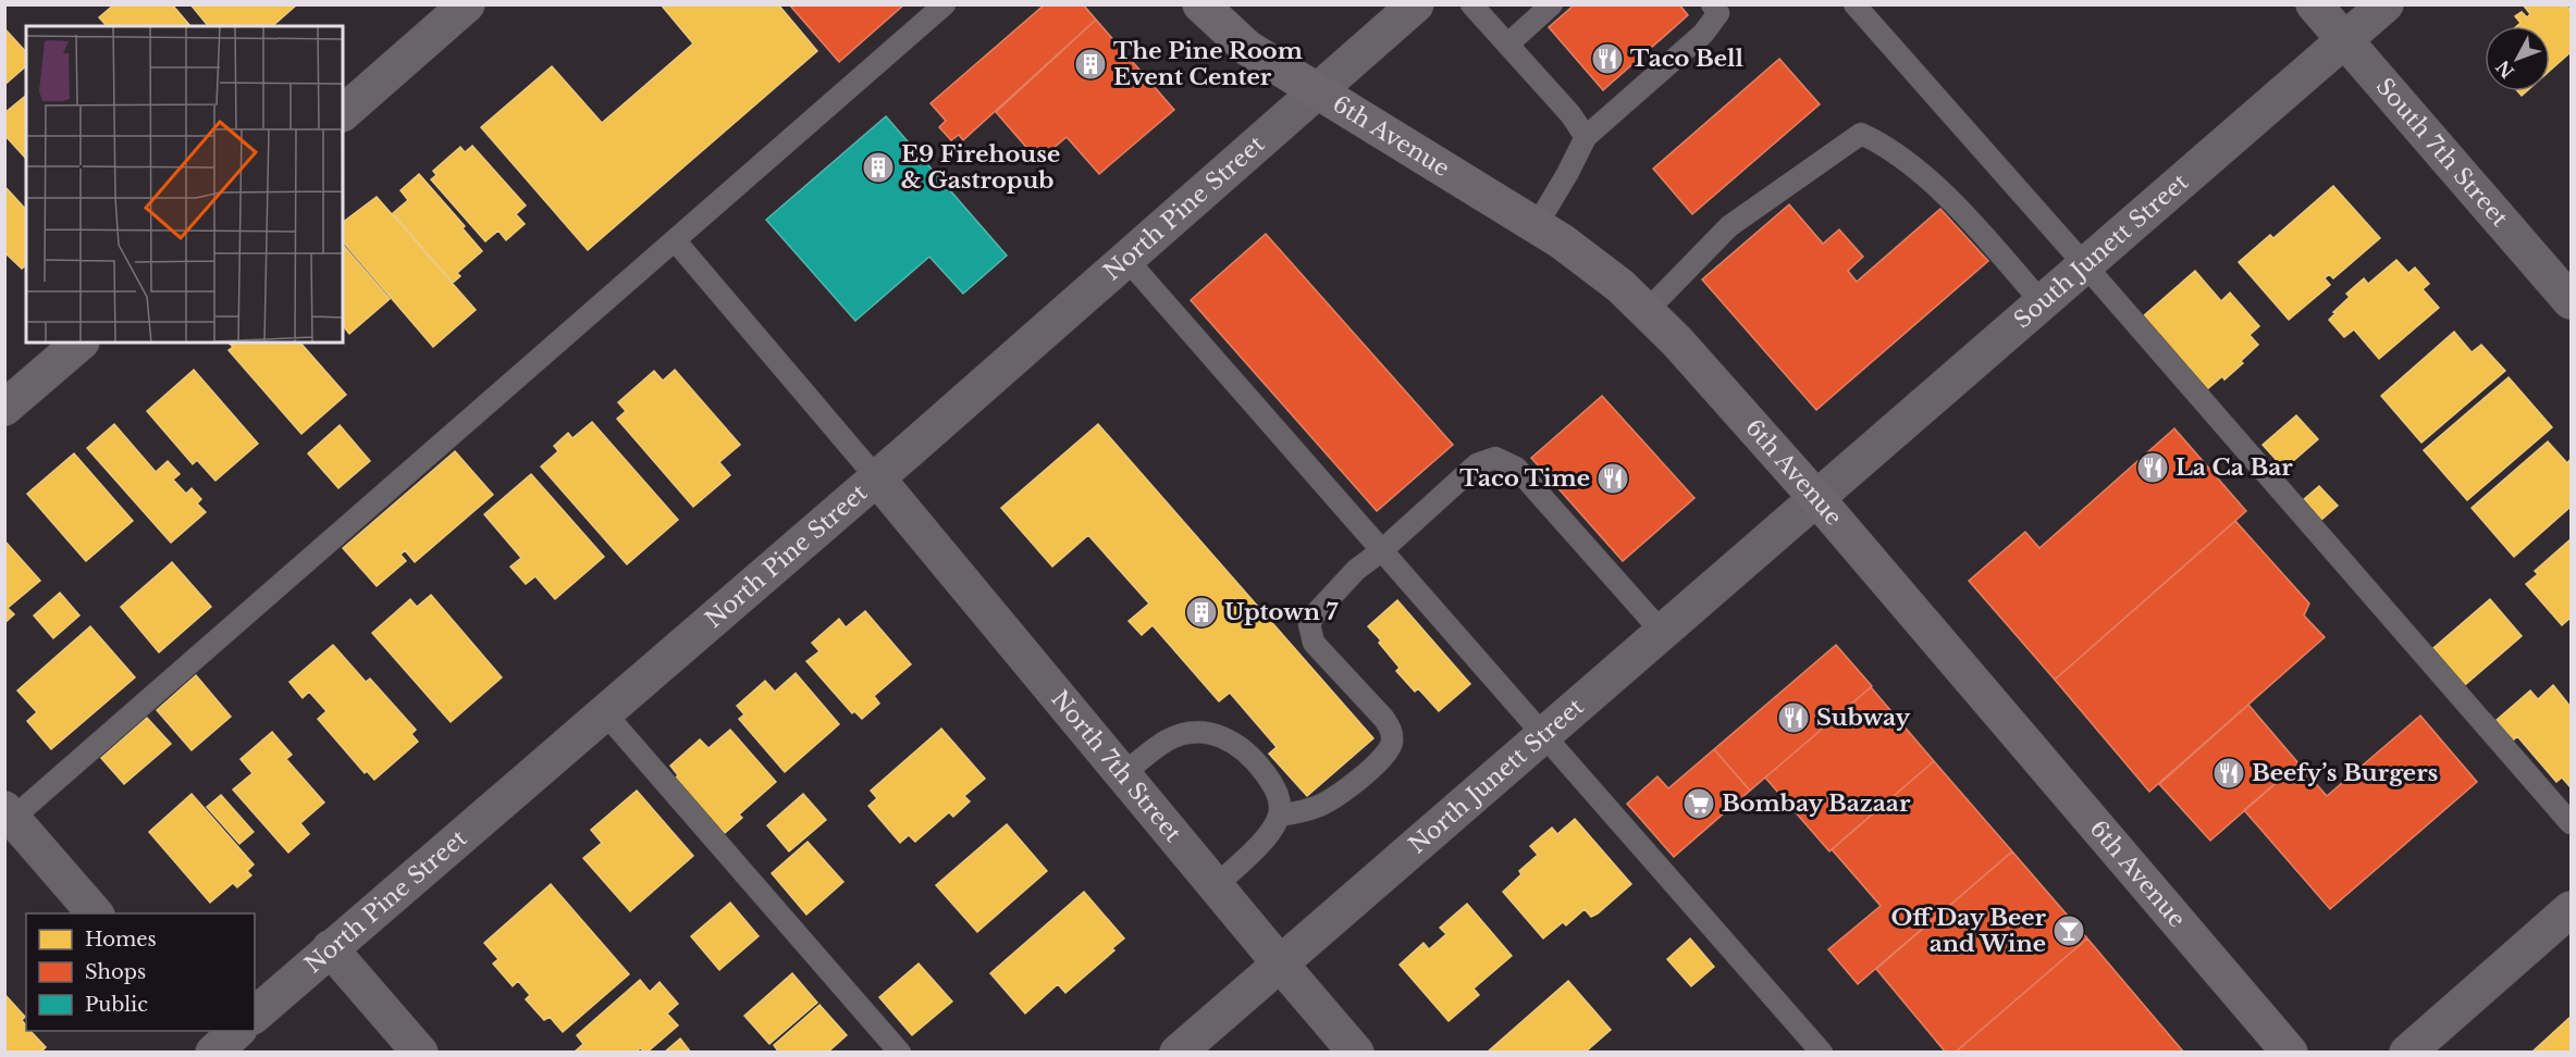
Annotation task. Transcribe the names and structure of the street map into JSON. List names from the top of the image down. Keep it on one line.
{"streets":{"main road":["6th Avenue"],"street":["South 7th Street","North Pine Street","South Junett Street","North 7th Street","North Junett Street"]},"crossings":[["6th Avenue","North Pine Street"],["6th Avenue","South Junett Street"],["6th Avenue","North Junett Street"],["South 7th Street","South Junett Street"],["North Pine Street","North 7th Street"],["South Junett Street","North Junett Street"],["North 7th Street","North Junett Street"]],"places":{"restaurant":["Taco Bell","La Ca Bar","Taco Time","Subway","Beefy’s Burgers"],"building":["The Pine Room Event Center","E9 Firehouse & Gastropub","Uptown 7"],"supermarket":["Bombay Bazaar"],"bar":["Off Day Beer and Wine"]},"legend":["Homes","Shops","Public"],"north":"bottom left"}
